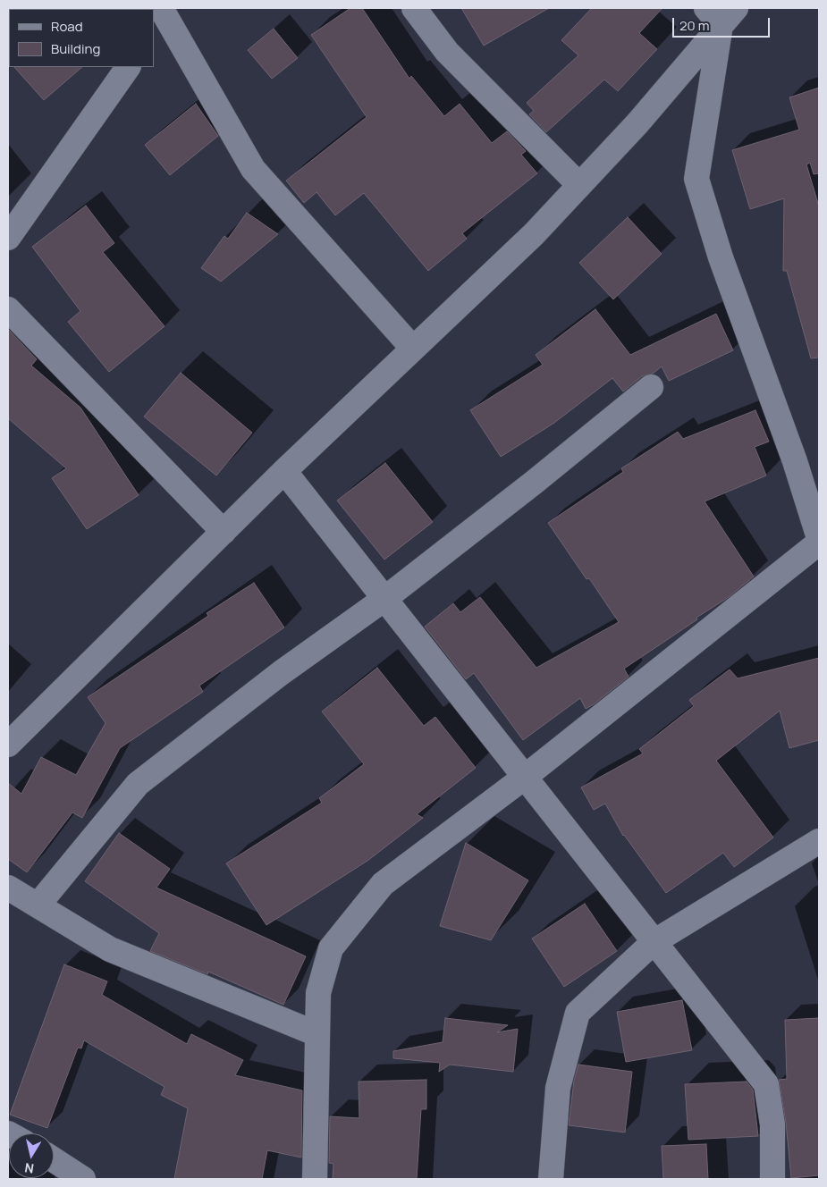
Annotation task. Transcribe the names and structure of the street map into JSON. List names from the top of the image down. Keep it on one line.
{"legend":["Road","Building"],"scale_bar":"20 m","north":"bottom"}
